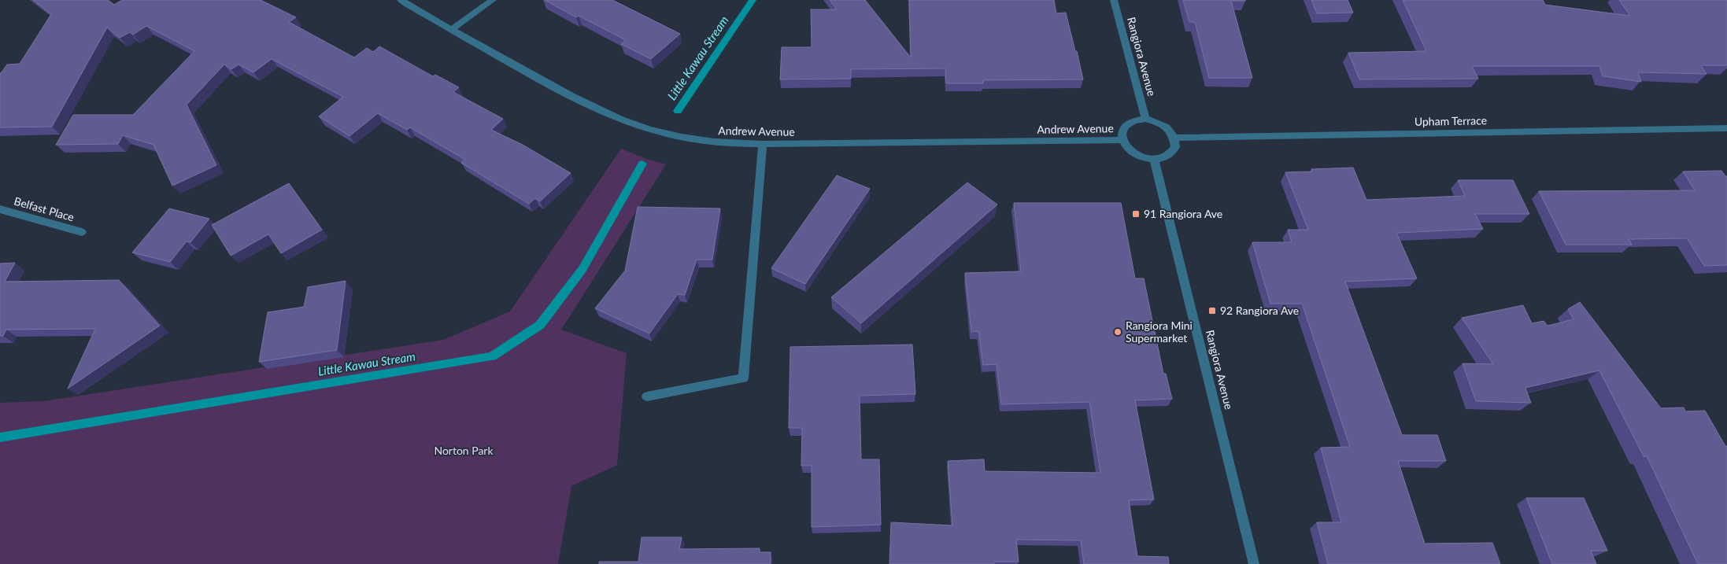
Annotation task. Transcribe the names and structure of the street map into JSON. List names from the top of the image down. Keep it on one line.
{"streets":{"street":["Rangiora Avenue","Upham Terrace","Andrew Avenue","Belfast Place"]},"crossings":[["Rangiora Avenue","Upham Terrace"],["Rangiora Avenue","Andrew Avenue"],["Upham Terrace","Andrew Avenue"]],"water":["Little Kawau Stream"],"parks":["Norton Park"],"places":{"transit":["91 Rangiora Ave","92 Rangiora Ave"],"other":["Rangiora Mini Supermarket"]}}
